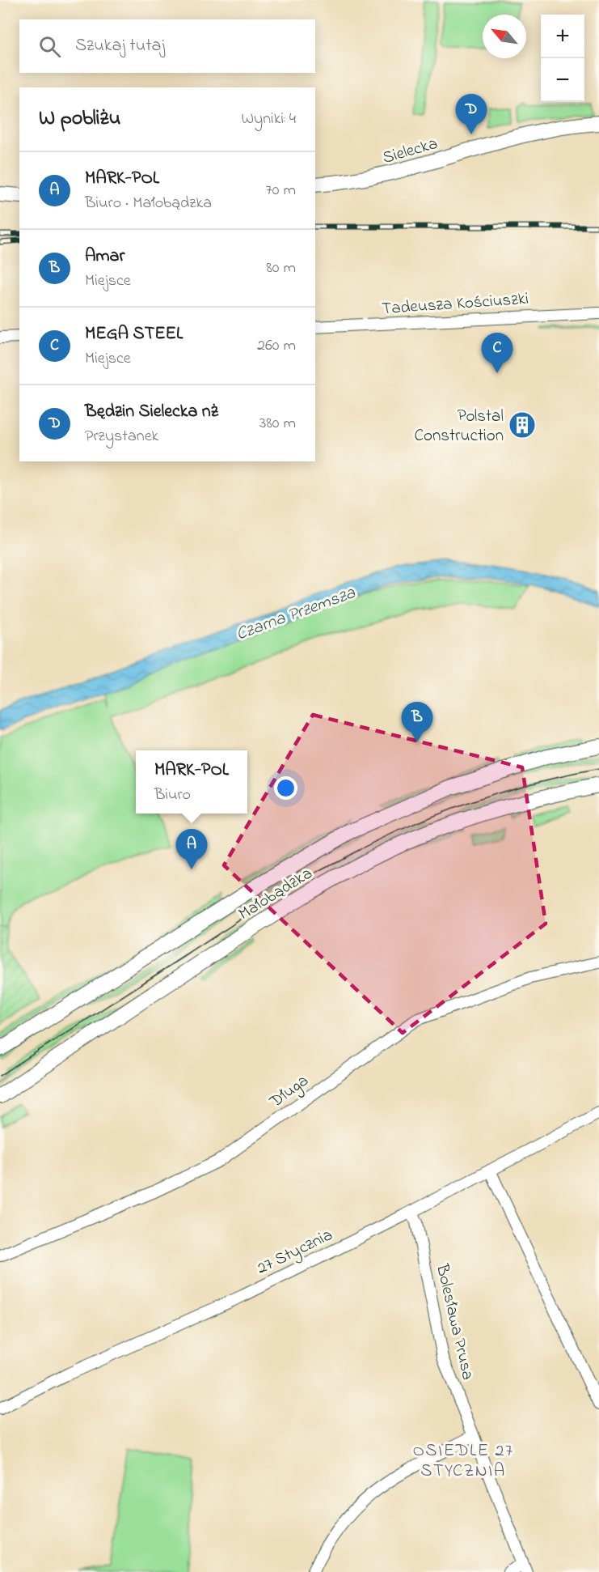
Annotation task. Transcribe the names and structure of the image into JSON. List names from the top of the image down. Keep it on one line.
{"streets":{"street":["Sielecka","Tadeusza Kościuszki","Małobądzka","Długa","27 Stycznia","Bolesława Prusa"]},"crossings":[["27 Stycznia","Bolesława Prusa"]],"districts":["OSIEDLE 27 STYCZNIA"],"water":["Czarna Przemsza"],"places":{"building":["Polstal Construction"]},"north":"top left","page":{"map_buttons":["+","−"],"search":"Szukaj tutaj","heading":["W pobliżu","Wyniki: 4"],"pins":["D","C","B","A"],"list":[{"mark":"A","name":"MARK-POL","note":"Biuro · Małobądzka","value":"70 m"},{"mark":"B","name":"Amar","note":"Miejsce","value":"80 m"},{"mark":"C","name":"MEGA STEEL","note":"Miejsce","value":"260 m"},{"mark":"D","name":"Będzin Sielecka nż","note":"Przystanek","value":"380 m"}],"popup":["MARK-POL","Biuro"]}}
